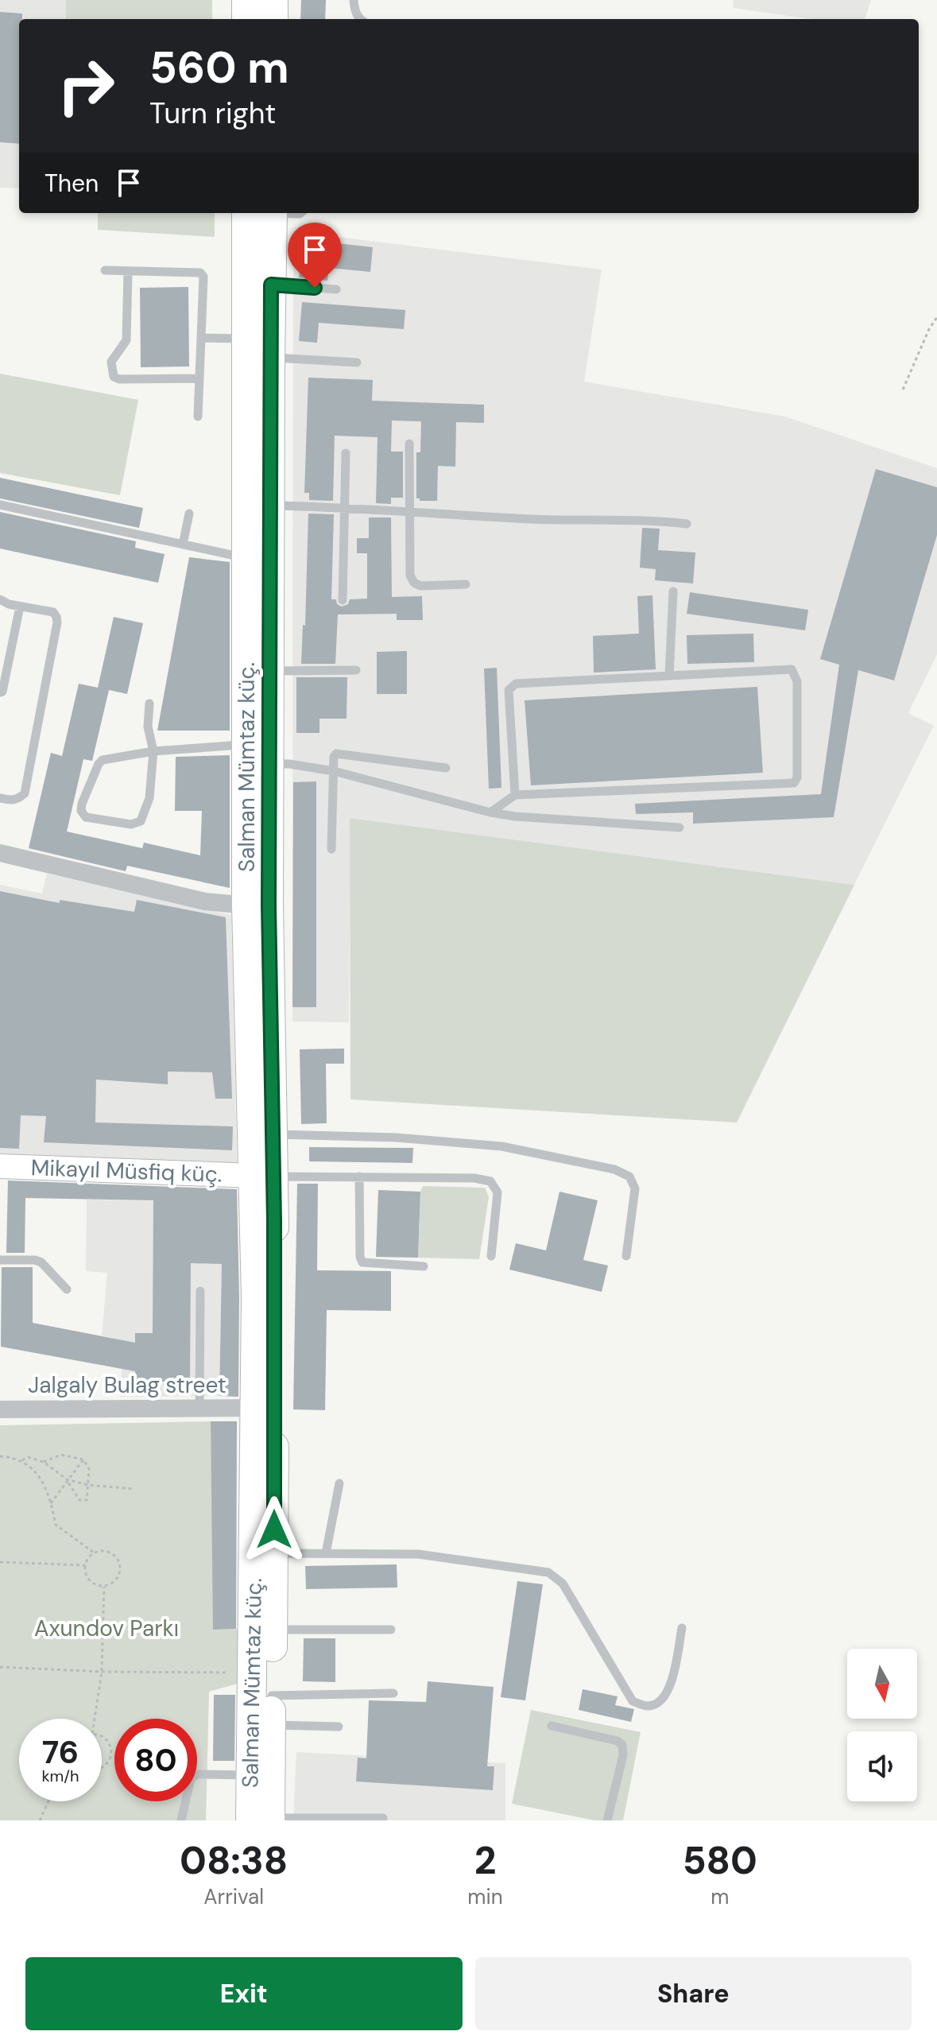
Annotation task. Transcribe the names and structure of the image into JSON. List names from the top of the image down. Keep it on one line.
{"streets":{"highway":["Salman Mümtaz küç."],"main road":["Mikayıl Müsfiq küç."],"street":["Jalgaly Bulag street"]},"crossings":[["Salman Mümtaz küç.","Mikayıl Müsfiq küç."],["Salman Mümtaz küç.","Jalgaly Bulag street"]],"parks":["Axundov Parkı"],"north":"bottom","page":{"turn":["560 m","Turn right"],"then":"Then","speed":"76 km/h","limit":"80","eta":["08:38","Arrival","2","min","580","m"],"buttons":["Exit","Share"]}}
